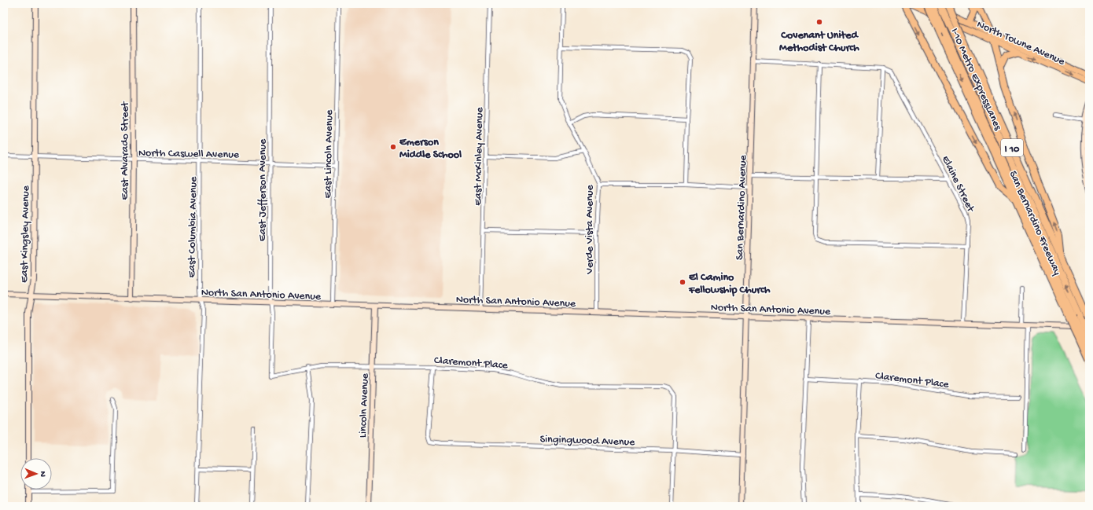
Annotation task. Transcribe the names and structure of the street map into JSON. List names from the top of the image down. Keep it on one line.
{"streets":{"highway":["I-10 Metro ExpressLanes","I 10","San Bernardino Freeway"],"main road":["North Towne Avenue","East Alvarado Street","San Bernardino Avenue","East Kingsley Avenue","North San Antonio Avenue","Lincoln Avenue"],"street":["North Caswell Avenue","East Lincoln Avenue","East McKinley Avenue","Elaine Street","East Jefferson Avenue","East Columbia Avenue","Verde Vista Avenue","Claremont Place","Singingwood Avenue"]},"crossings":[["North Towne Avenue","San Bernardino Freeway"],["I-10 Metro ExpressLanes","San Bernardino Freeway"],["East Alvarado Street","North Caswell Avenue"],["East Alvarado Street","North San Antonio Avenue"],["North Caswell Avenue","East Lincoln Avenue"],["North Caswell Avenue","East Jefferson Avenue"],["North Caswell Avenue","East Columbia Avenue"],["North Caswell Avenue","East Kingsley Avenue"],["East Lincoln Avenue","North San Antonio Avenue"],["East McKinley Avenue","North San Antonio Avenue"],["Elaine Street","North San Antonio Avenue"],["East Jefferson Avenue","North San Antonio Avenue"],["East Jefferson Avenue","Claremont Place"],["San Bernardino Avenue","North San Antonio Avenue"],["San Bernardino Avenue","Singingwood Avenue"],["East Columbia Avenue","North San Antonio Avenue"],["Verde Vista Avenue","North San Antonio Avenue"],["East Kingsley Avenue","North San Antonio Avenue"],["North San Antonio Avenue","Lincoln Avenue"],["Claremont Place","Lincoln Avenue"],["Claremont Place","Singingwood Avenue"]],"places":["Covenant United Methodist Church","Emerson Middle School","El Camino Fellowship Church"],"north":"right"}
